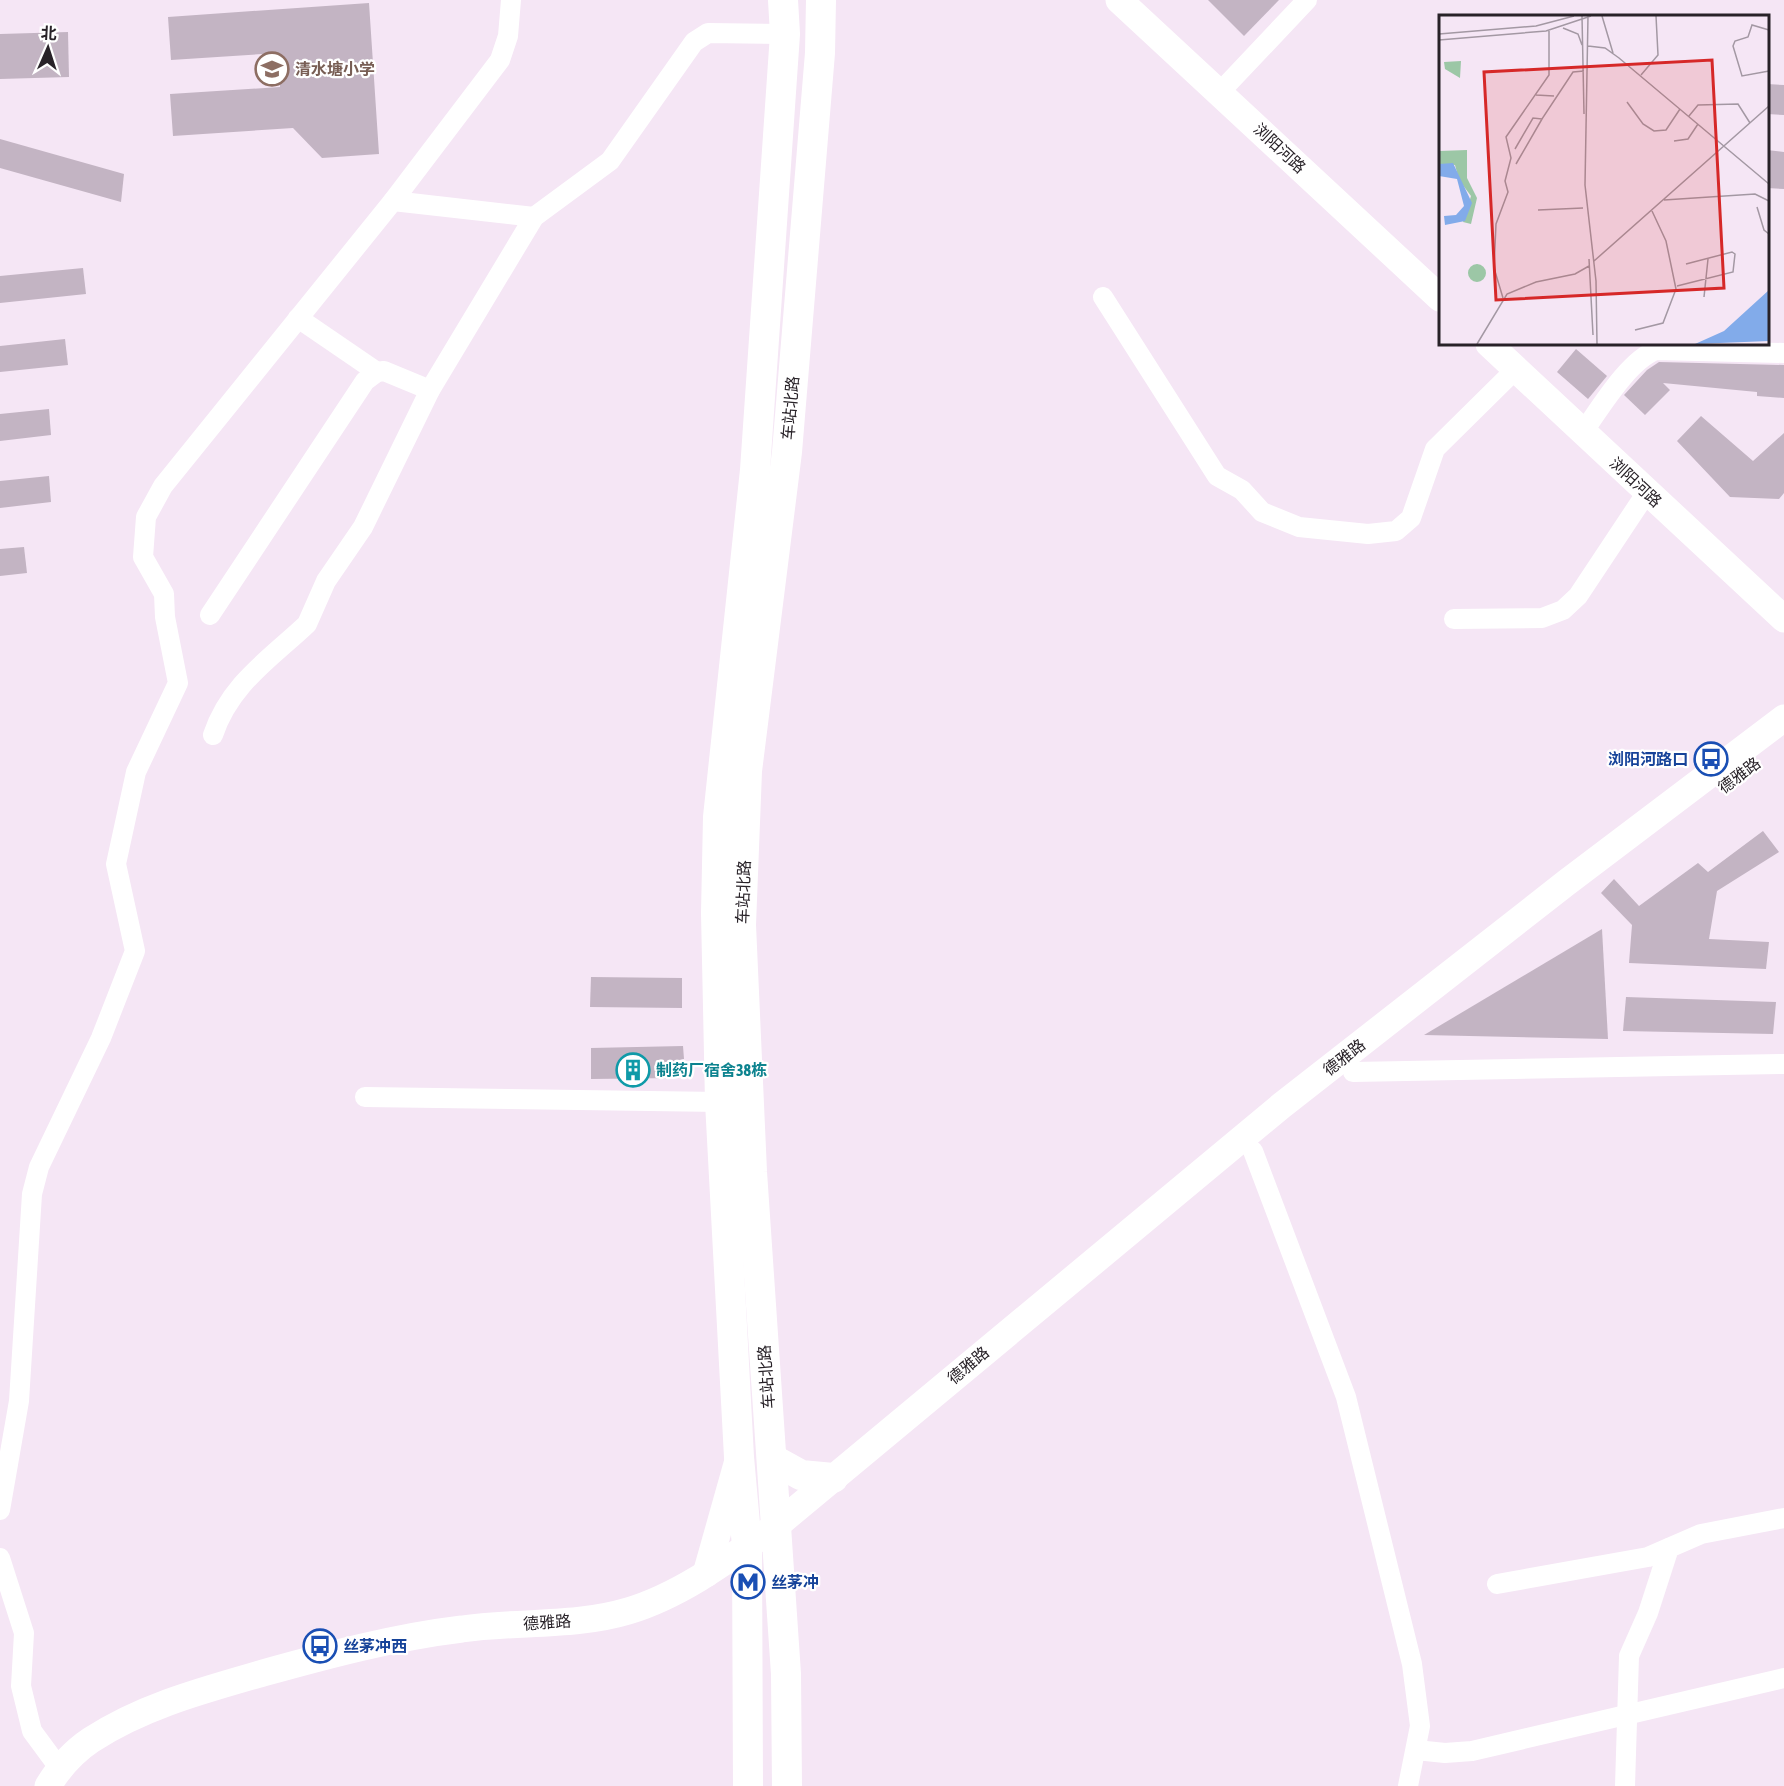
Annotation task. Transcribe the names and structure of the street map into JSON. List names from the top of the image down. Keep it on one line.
{"streets":{"main road":["车站北路"],"street":["浏阳河路","德雅路"]},"crossings":[["车站北路","德雅路"]],"places":{"school or university":["清水塘小学"],"bus stop":["浏阳河路口","丝茅冲西"],"building":["制药厂宿舍38栋"],"metro station":["丝茅冲"]},"north":"top"}
